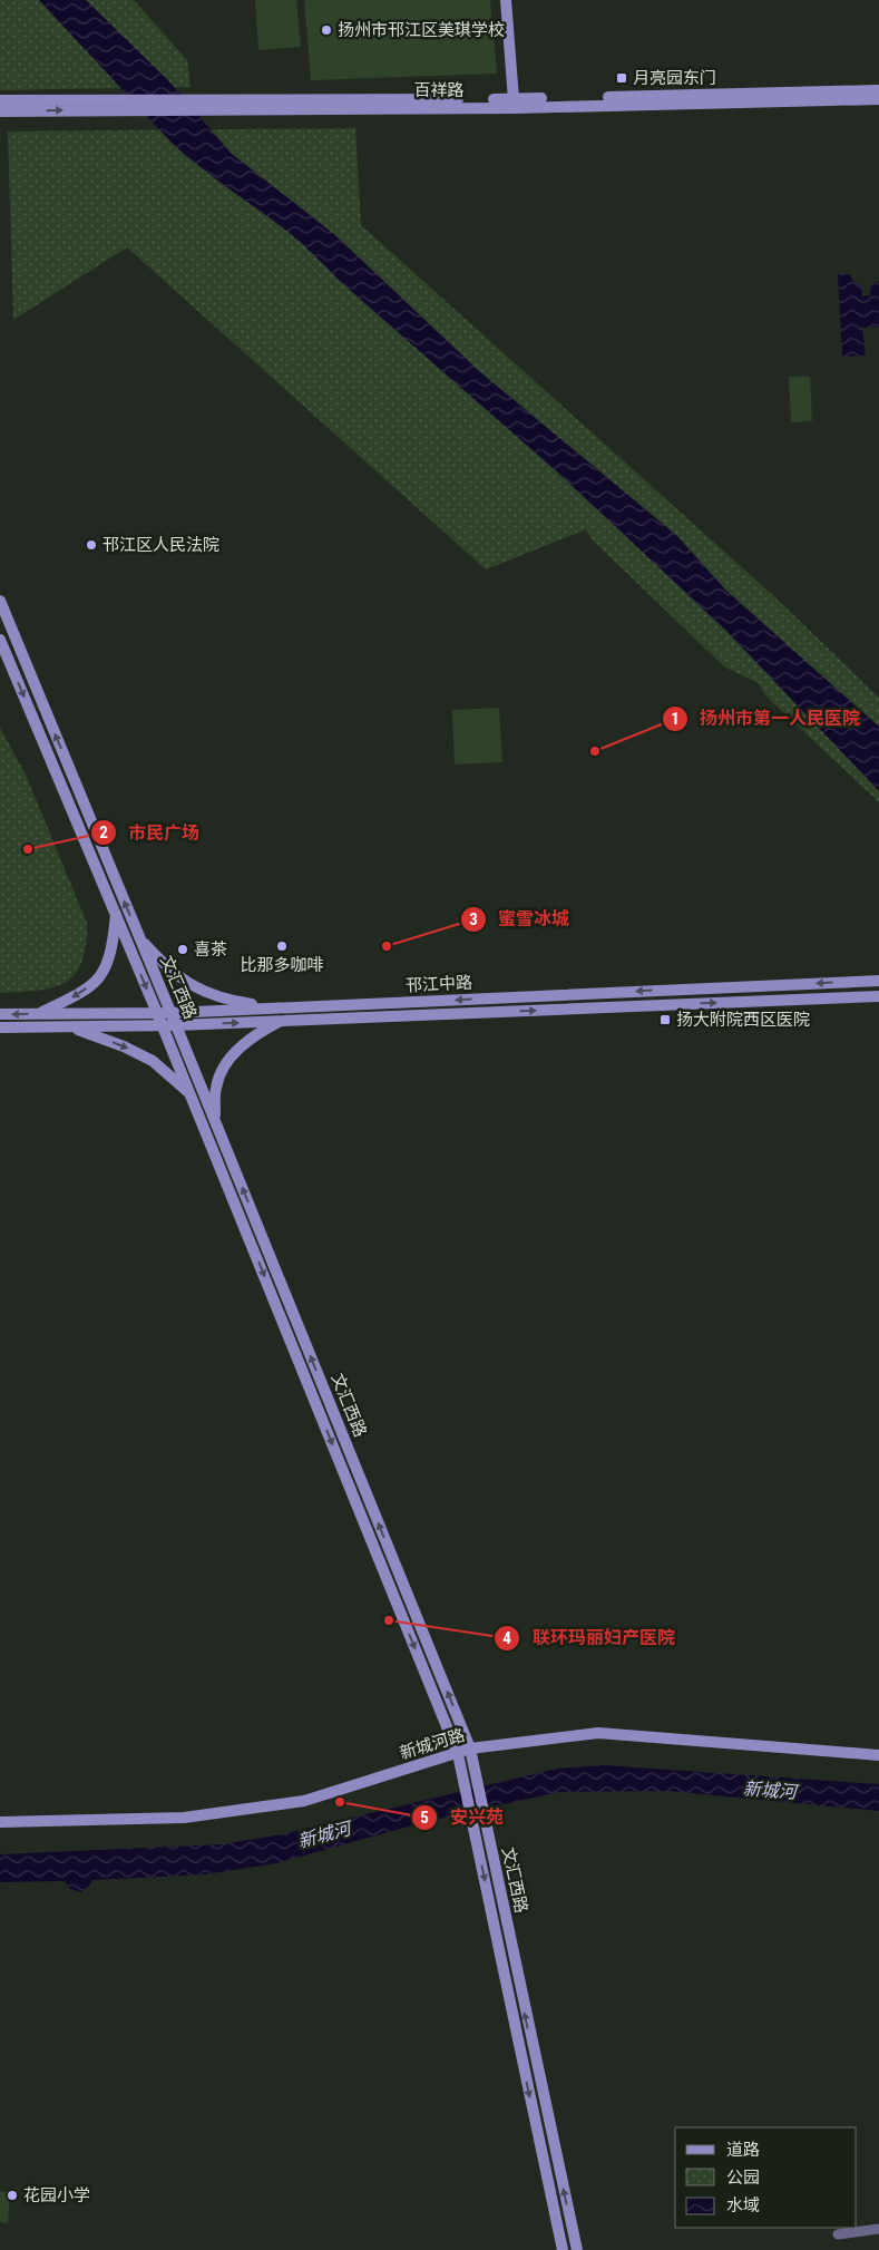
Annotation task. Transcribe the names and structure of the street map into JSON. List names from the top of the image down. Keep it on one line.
{"streets":{"main road":["百祥路","邗江中路","文汇西路","新城河路"]},"crossings":[["邗江中路","文汇西路"],["文汇西路","新城河路"]],"water":["新城河"],"places":{"other":["扬州市邗江区美琪学校","邗江区人民法院","扬州市第一人民医院","市民广场","比那多咖啡","蜜雪冰城","喜茶","联环玛丽妇产医院","安兴苑","花园小学"],"transit":["月亮园东门","扬大附院西区医院"]},"legend":["道路","公园","水域"]}
